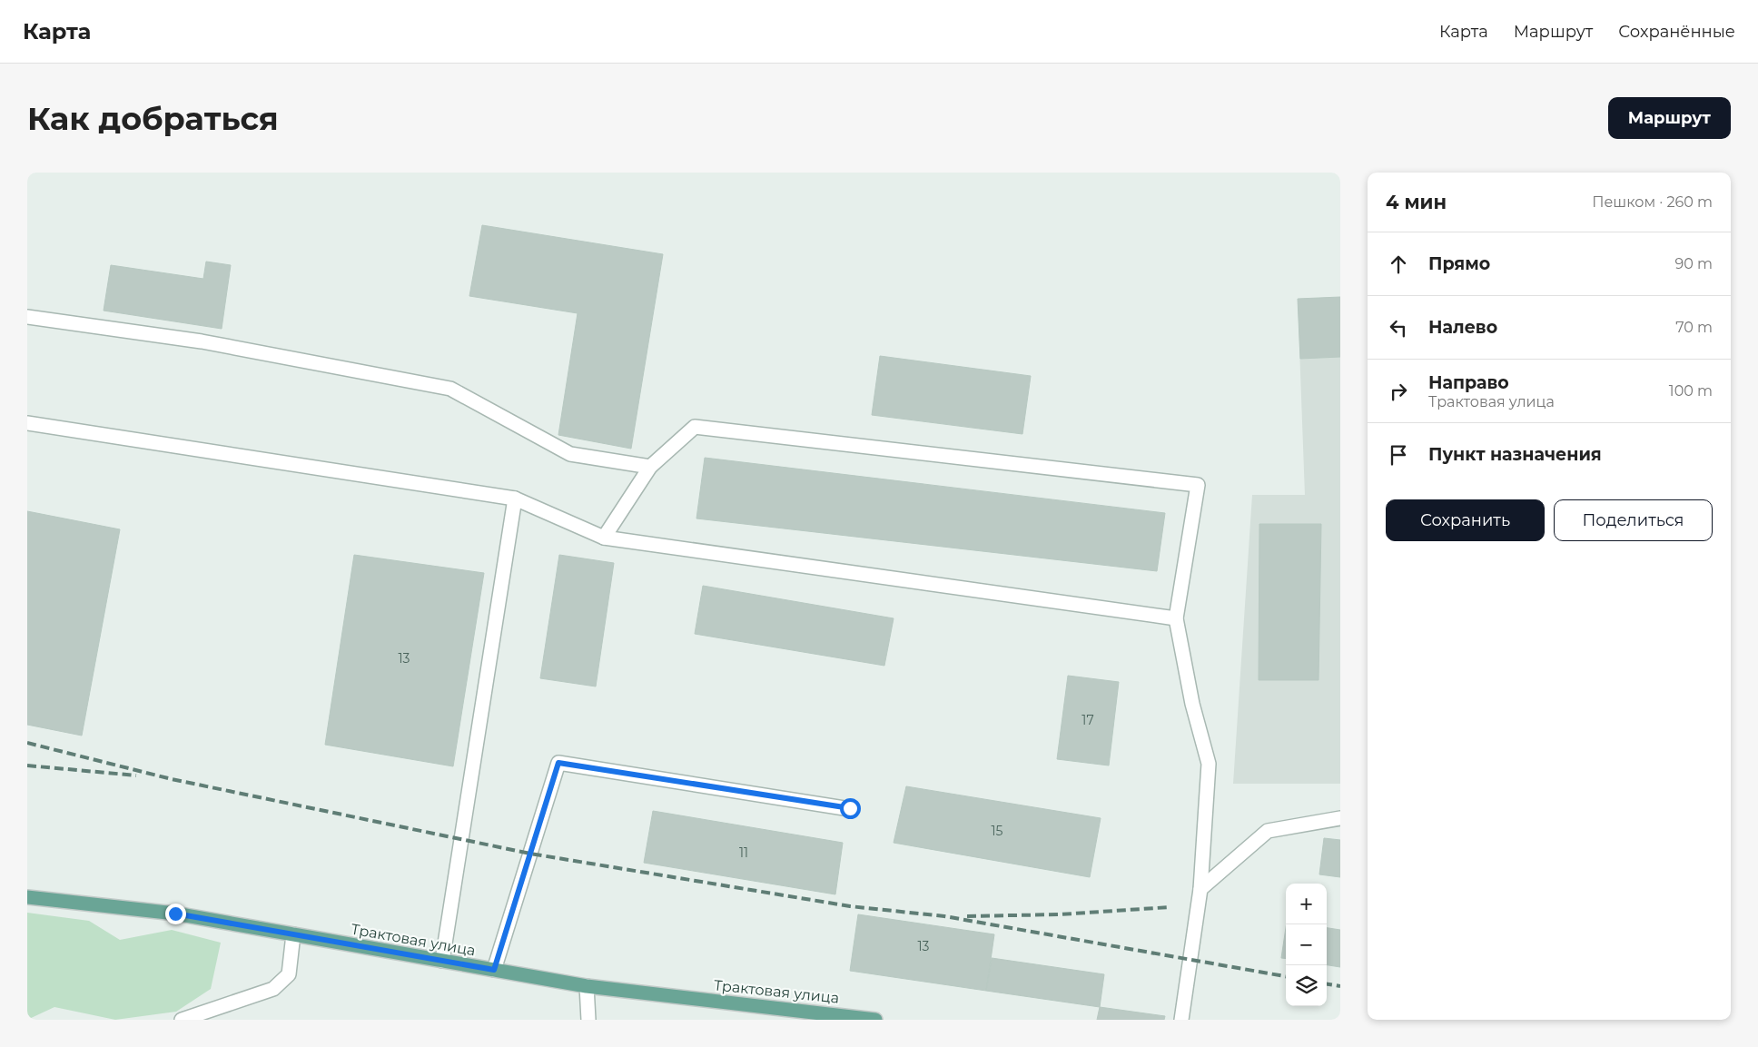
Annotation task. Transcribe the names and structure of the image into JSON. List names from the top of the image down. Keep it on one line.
{"streets":{"main road":["Трактовая улица"]},"house_numbers":["13","17","15","11","13"],"page":{"header":"Карта","nav":["Карта","Маршрут","Сохранённые"],"buttons":["Маршрут",["Сохранить","Поделиться"]],"title":"Как добраться","heading":["4 мин","Пешком · 260 m"],"list":[["Прямо","90 m"],["Налево","70 m"],["Направо","Трактовая улица","100 m"],"Пункт назначения"],"map_buttons":["+","−"]}}
